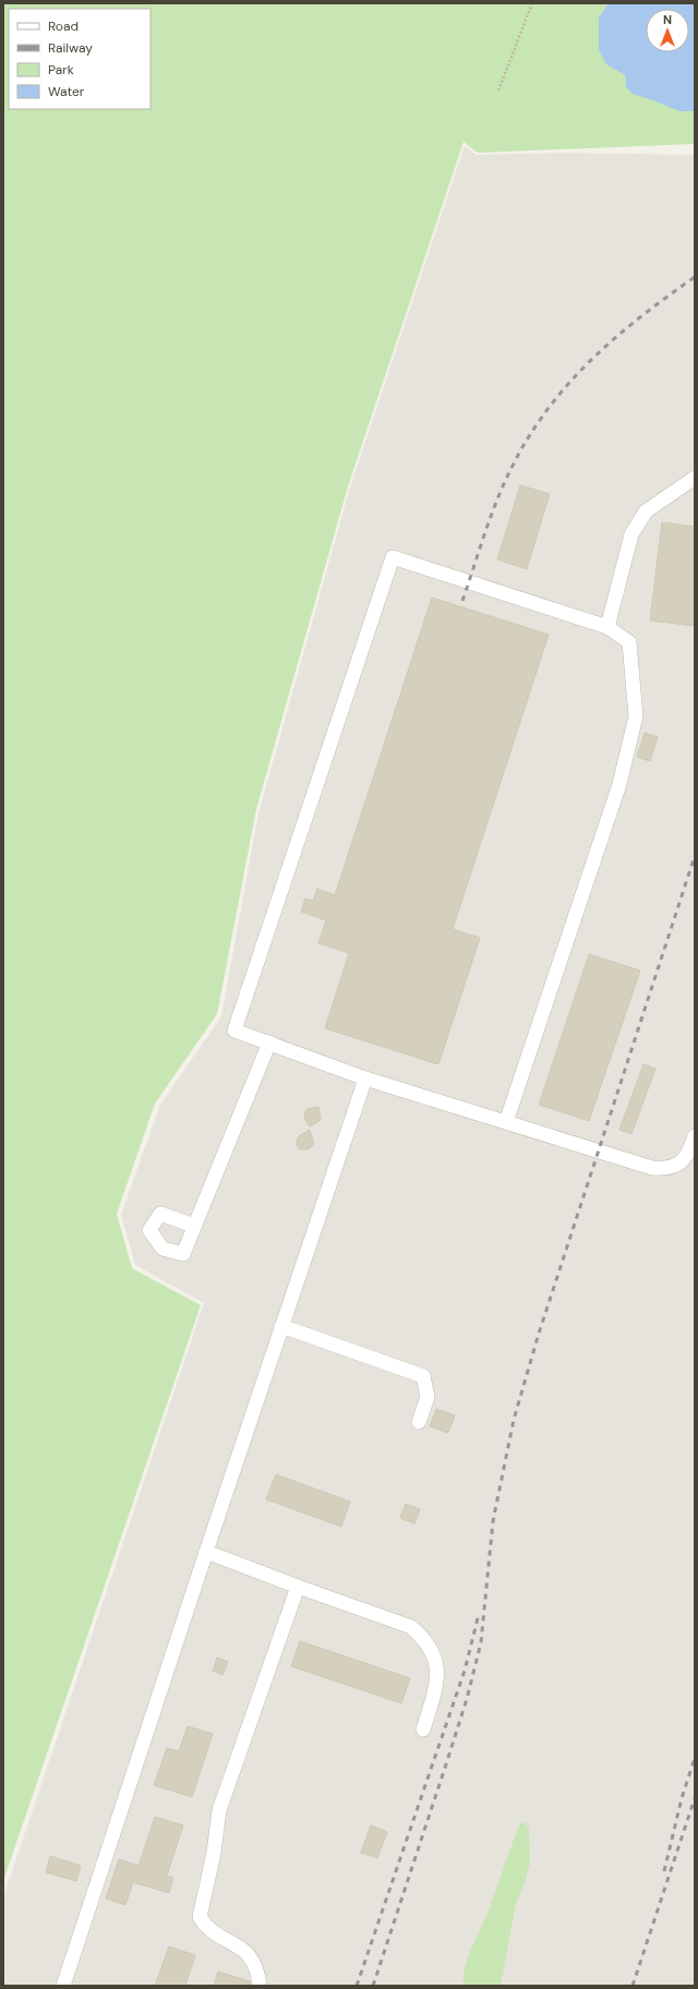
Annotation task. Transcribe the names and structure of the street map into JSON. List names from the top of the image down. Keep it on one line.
{"legend":["Road","Railway","Park","Water"],"north":"top"}
